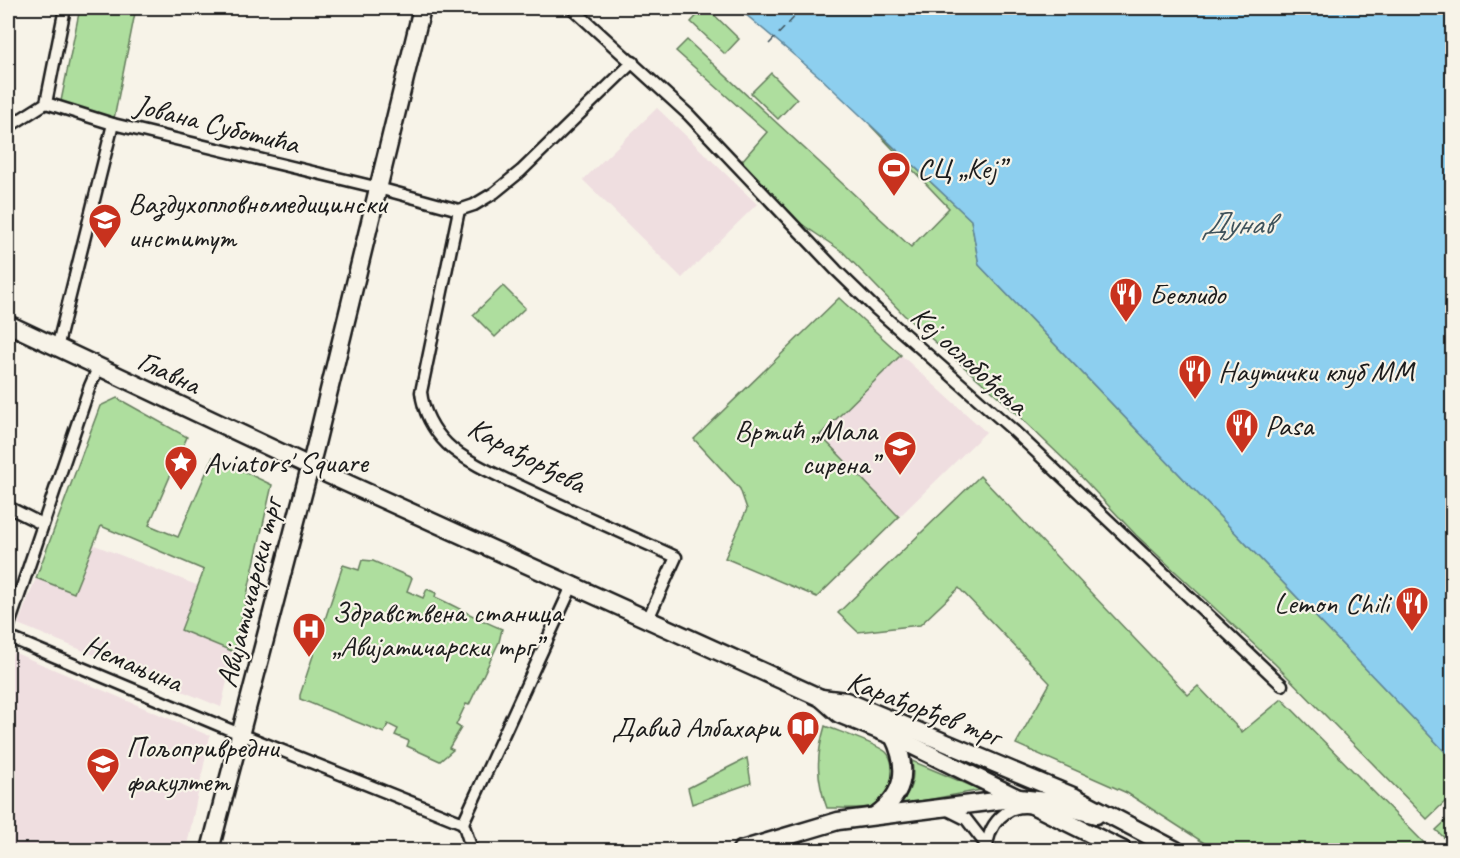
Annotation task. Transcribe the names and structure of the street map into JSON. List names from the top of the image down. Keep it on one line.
{"streets":{"main road":["Главна","Авијатичарски трг","Карађорђев трг"],"street":["Јована Суботића","Кеј ослобођења","Карађорђева","Немањина"]},"crossings":[["Јована Суботића","Авијатичарски трг"],["Главна","Авијатичарски трг"],["Авијатичарски трг","Немањина"]],"water":["Дунав"],"places":{"sports":["СЦ „Кеј”"],"school or university":["Ваздухопловномедицински институт","Вртић „Мала сирена”","Пољопривредни факултет"],"restaurant":["Беолидо","Наутички клуб ММ","Pasa","Lemon Chili"],"place":["Aviators' Square"],"hospital":["Здравствена станица „Авијатичарски трг”"],"library":["Давид Албахари"]}}
